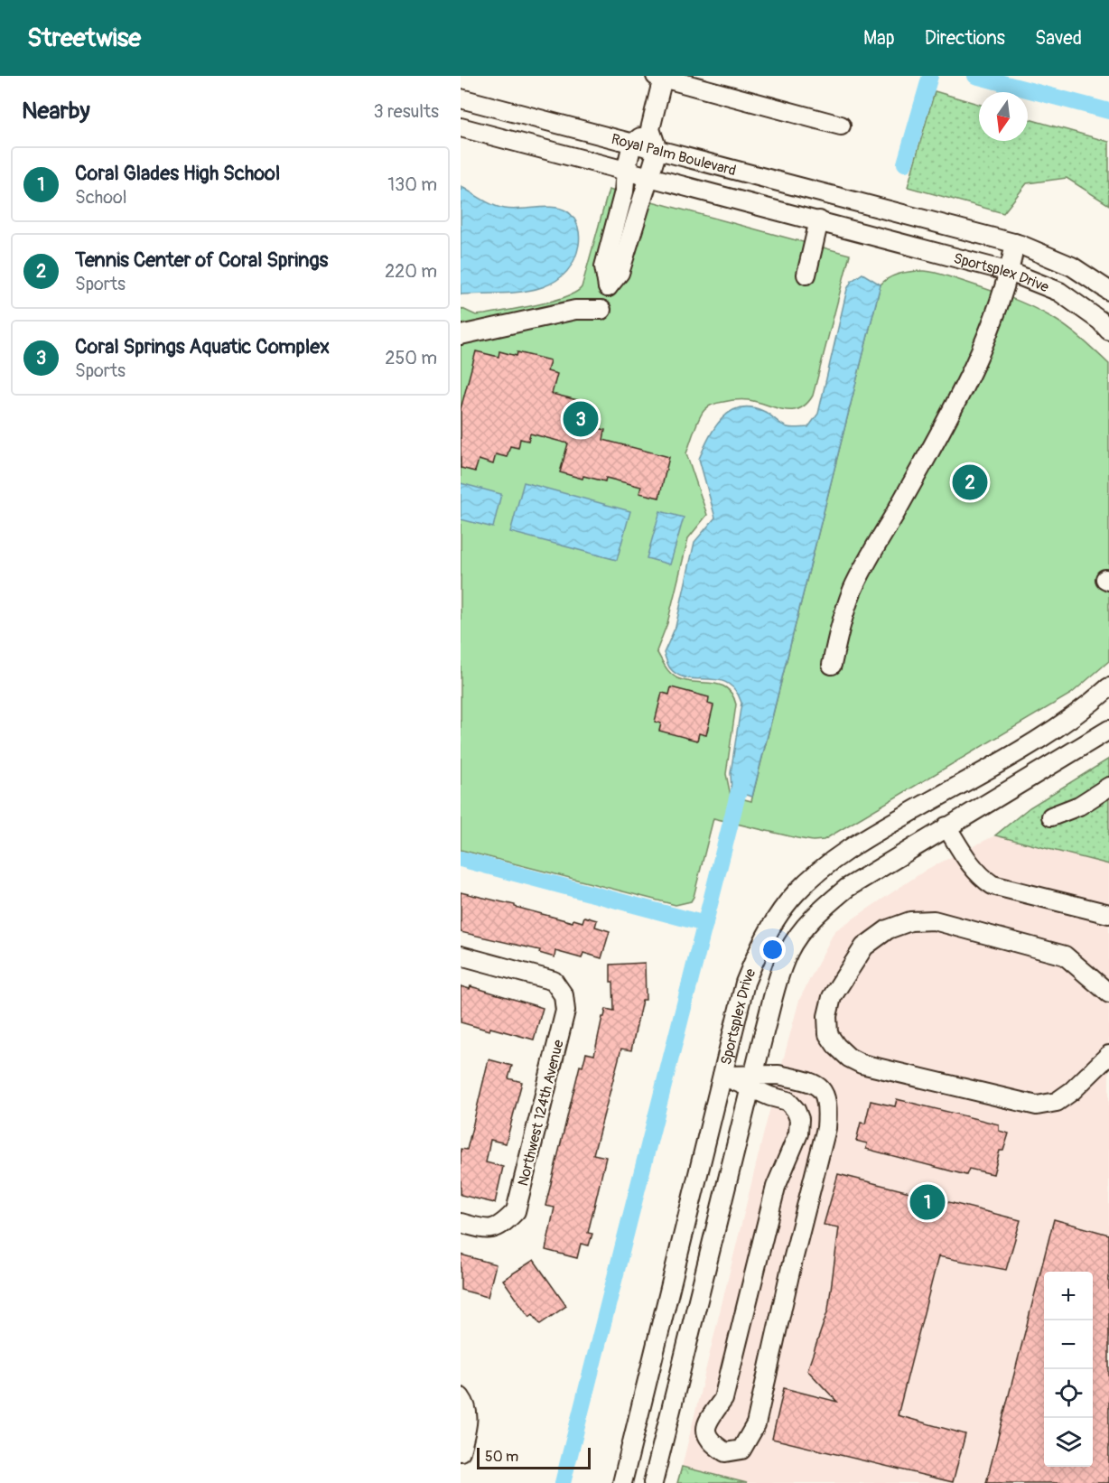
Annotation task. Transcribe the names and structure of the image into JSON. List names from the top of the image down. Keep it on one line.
{"streets":{"street":["Royal Palm Boulevard","Sportsplex Drive","Northwest 124th Avenue"]},"crossings":[["Royal Palm Boulevard","Sportsplex Drive"]],"scale_bar":"50 m","north":"bottom","page":{"header":"Streetwise","nav":["Map","Directions","Saved"],"heading":["Nearby","3 results"],"list":[{"mark":"1","name":"Coral Glades High School","note":"School","value":"130 m"},{"mark":"2","name":"Tennis Center of Coral Springs","note":"Sports","value":"220 m"},{"mark":"3","name":"Coral Springs Aquatic Complex","note":"Sports","value":"250 m"}],"pins":["3","2","1"],"map_buttons":["+","−"],"scale":"50 m"}}
